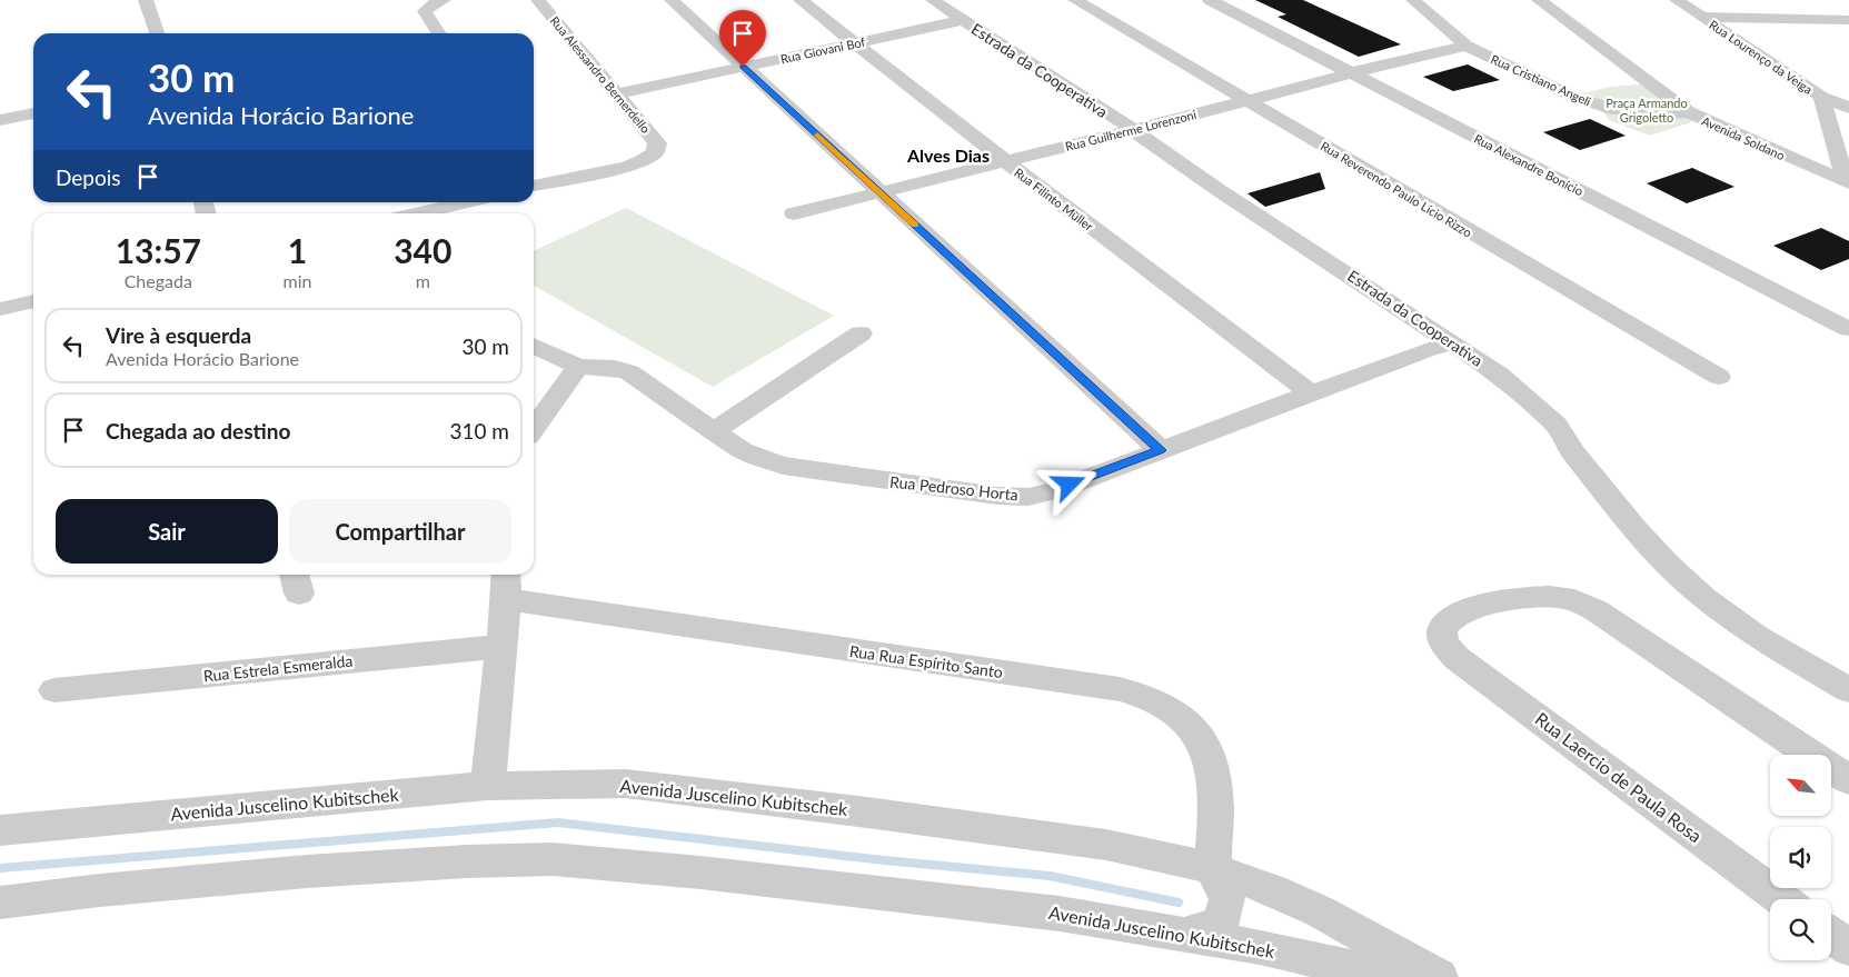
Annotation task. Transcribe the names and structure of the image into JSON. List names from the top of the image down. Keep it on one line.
{"streets":{"street":["Rua Giovani Bof","Rua Lourenço da Veiga","Estrada da Cooperativa","Rua Alessandro Bernerdello","Rua Cristiano Angeli","Rua Guilherme Lorenzoni","Avenida Soldano","Rua Alexandre Bonício","Rua Reverendo Paulo Lício Rizzo","Rua Filinto Müller","Rua Pedroso Horta","Rua Rua Espírito Santo","Rua Estrela Esmeralda","Rua Laercio de Paula Rosa","Avenida Juscelino Kubitschek"]},"crossings":[["Rua Giovani Bof","Estrada da Cooperativa"],["Rua Giovani Bof","Rua Alessandro Bernerdello"],["Rua Giovani Bof","Rua Filinto Müller"],["Estrada da Cooperativa","Rua Guilherme Lorenzoni"],["Estrada da Cooperativa","Rua Pedroso Horta"],["Rua Cristiano Angeli","Rua Guilherme Lorenzoni"],["Rua Cristiano Angeli","Avenida Soldano"],["Rua Guilherme Lorenzoni","Rua Alexandre Bonício"],["Rua Guilherme Lorenzoni","Rua Reverendo Paulo Lício Rizzo"],["Rua Guilherme Lorenzoni","Rua Filinto Müller"],["Rua Filinto Müller","Rua Pedroso Horta"],["Rua Rua Espírito Santo","Avenida Juscelino Kubitschek"]],"districts":["Alves Dias"],"parks":["Praça Armando Grigoletto"],"north":"top left","page":{"turn":["30 m","Avenida Horácio Barione"],"then":"Depois","eta":["13:57","Chegada","1","min","340","m"],"list":[{"name":"Vire à esquerda","note":"Avenida Horácio Barione","value":"30 m"},{"name":"Chegada ao destino","value":"310 m"}],"buttons":["Sair","Compartilhar"]}}
